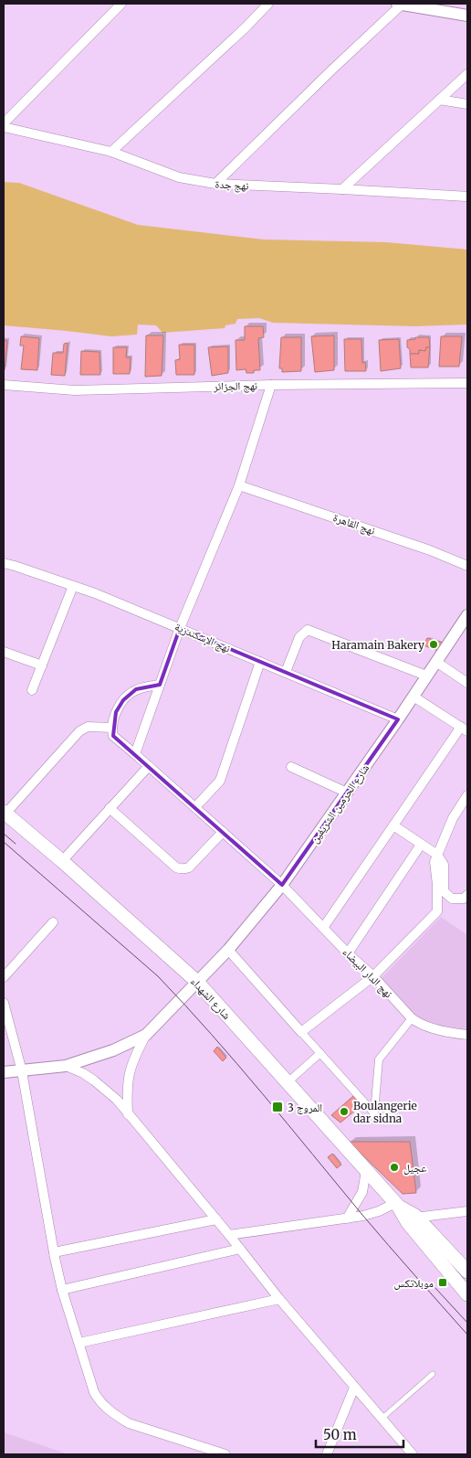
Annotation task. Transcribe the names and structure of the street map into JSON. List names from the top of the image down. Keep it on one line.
{"streets":{"main road":["شارع الشهداء"],"street":["نهج جدة","نهج الجزائر","نهج القاهرة","نهج الإسكندرية","شارع الحرمين الشريفين","نهج الدار البيضاء"]},"crossings":[["نهج الإسكندرية","شارع الحرمين الشريفين"],["شارع الحرمين الشريفين","نهج الدار البيضاء"],["شارع الحرمين الشريفين","شارع الشهداء"]],"places":{"other":["Haramain Bakery","Boulangerie dar sidna","عجيل"],"transit":["المروج 3","موبلاتكس"]},"scale_bar":"50 m"}
